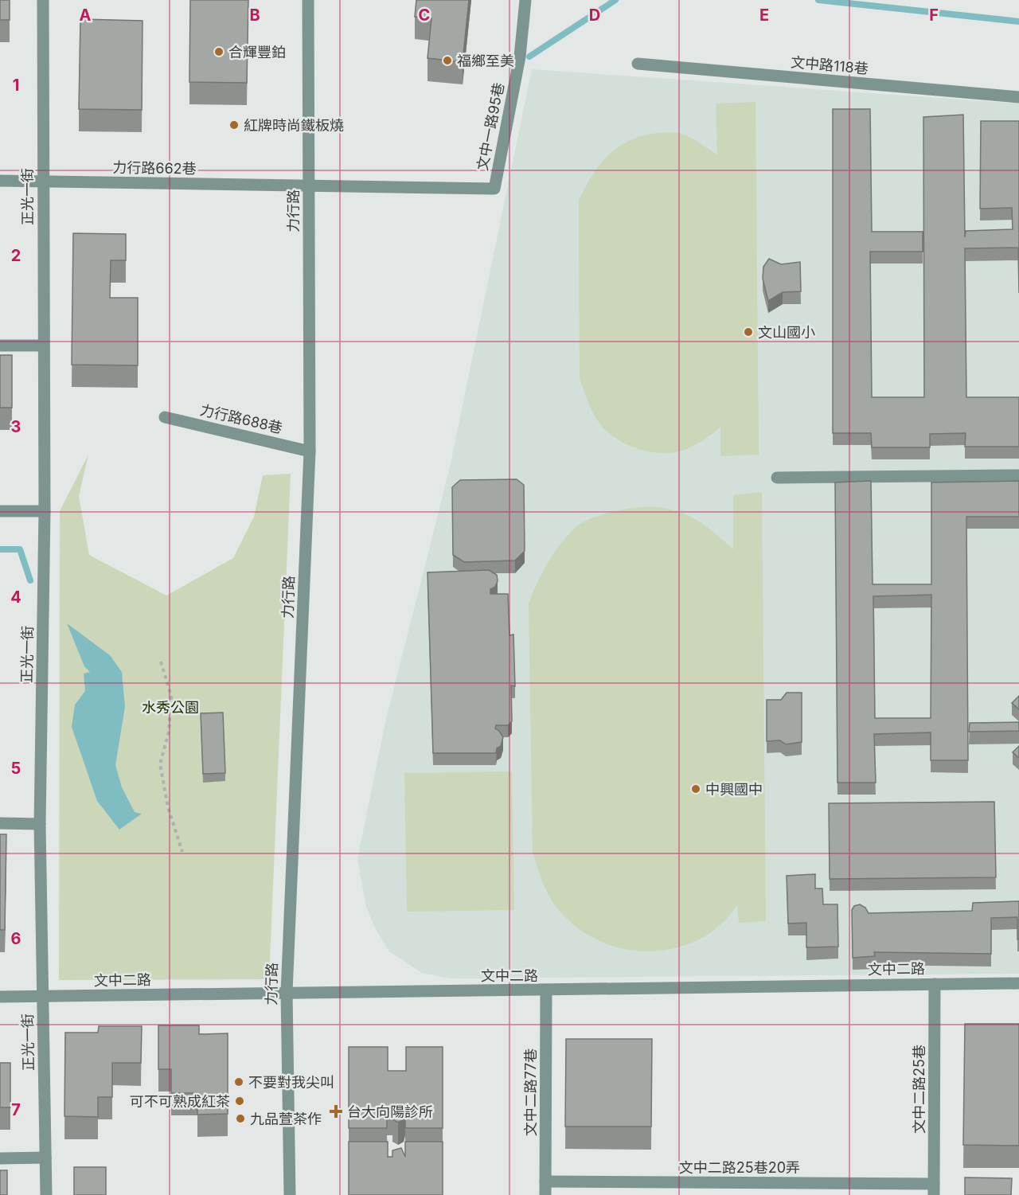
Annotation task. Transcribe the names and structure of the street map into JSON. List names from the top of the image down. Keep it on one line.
{"streets":{"street":["文中路118巷","文中一路95巷","力行路662巷","正光一街","力行路","力行路688巷","文中二路","文中二路25巷","文中二路77巷","文中二路25巷20弄"]},"crossings":[["文中一路95巷","力行路662巷"],["文中一路95巷","力行路"],["力行路662巷","正光一街"],["力行路662巷","力行路"],["正光一街","文中二路"],["力行路","力行路688巷"],["力行路","文中二路"],["文中二路","文中二路25巷"],["文中二路","文中二路77巷"],["文中二路25巷","文中二路25巷20弄"],["文中二路77巷","文中二路25巷20弄"]],"parks":["水秀公園"],"places":{"other":["合輝豐鉑","福鄉至美","紅牌時尚鐵板燒","文山國小","中興國中","不要對我尖叫","可不可熟成紅茶","九品萱茶作"],"health":["台大向陽診所"]},"grid":{"columns":["A","B","C","D","E","F"],"rows":["1","2","3","4","5","6","7"]}}
